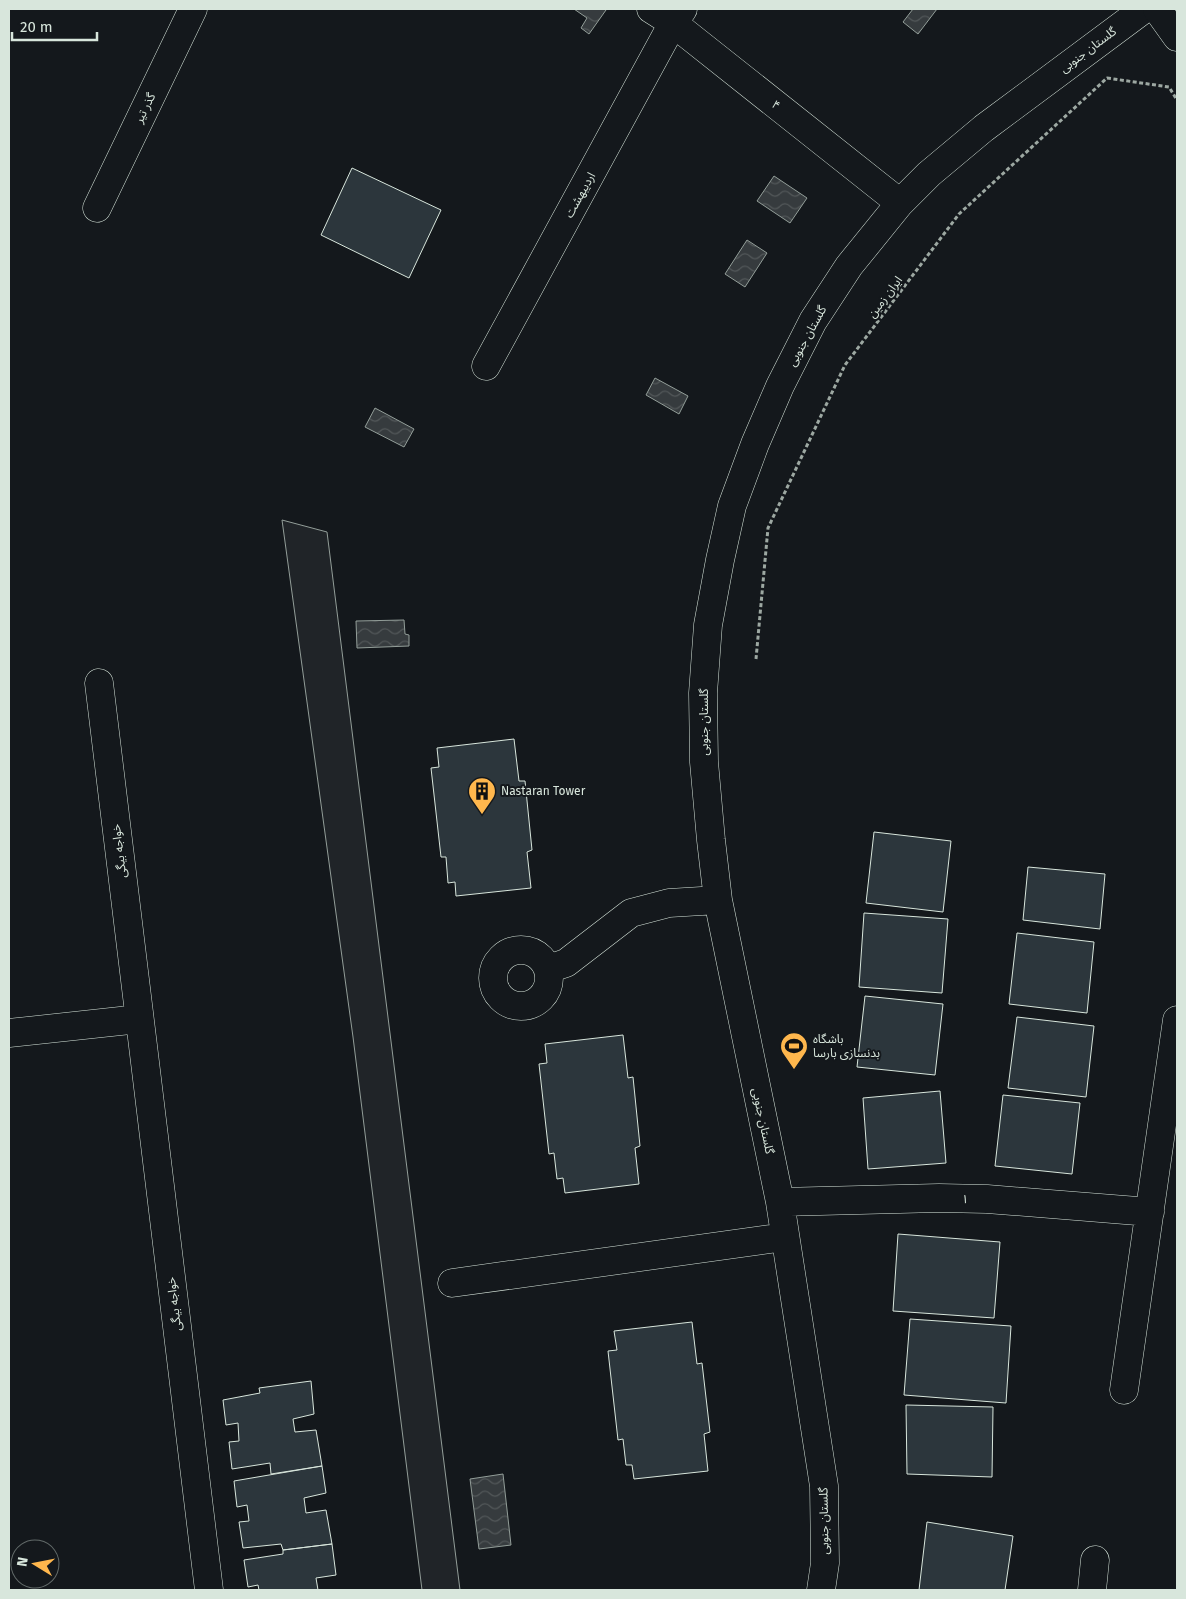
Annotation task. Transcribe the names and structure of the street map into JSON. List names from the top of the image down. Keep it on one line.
{"streets":{"street":["گلستان جنوبی","۴","گذر تیر","اردیبهشت","خواجه بیگی","۱"],"path":["ایران زمین"]},"crossings":[["گلستان جنوبی","۴"],["گلستان جنوبی","۱"],["۴","اردیبهشت"]],"places":{"building":["Nastaran Tower"],"sports":["باشگاه بدنسازی بارسا"]},"scale_bar":"20 m","north":"left"}
